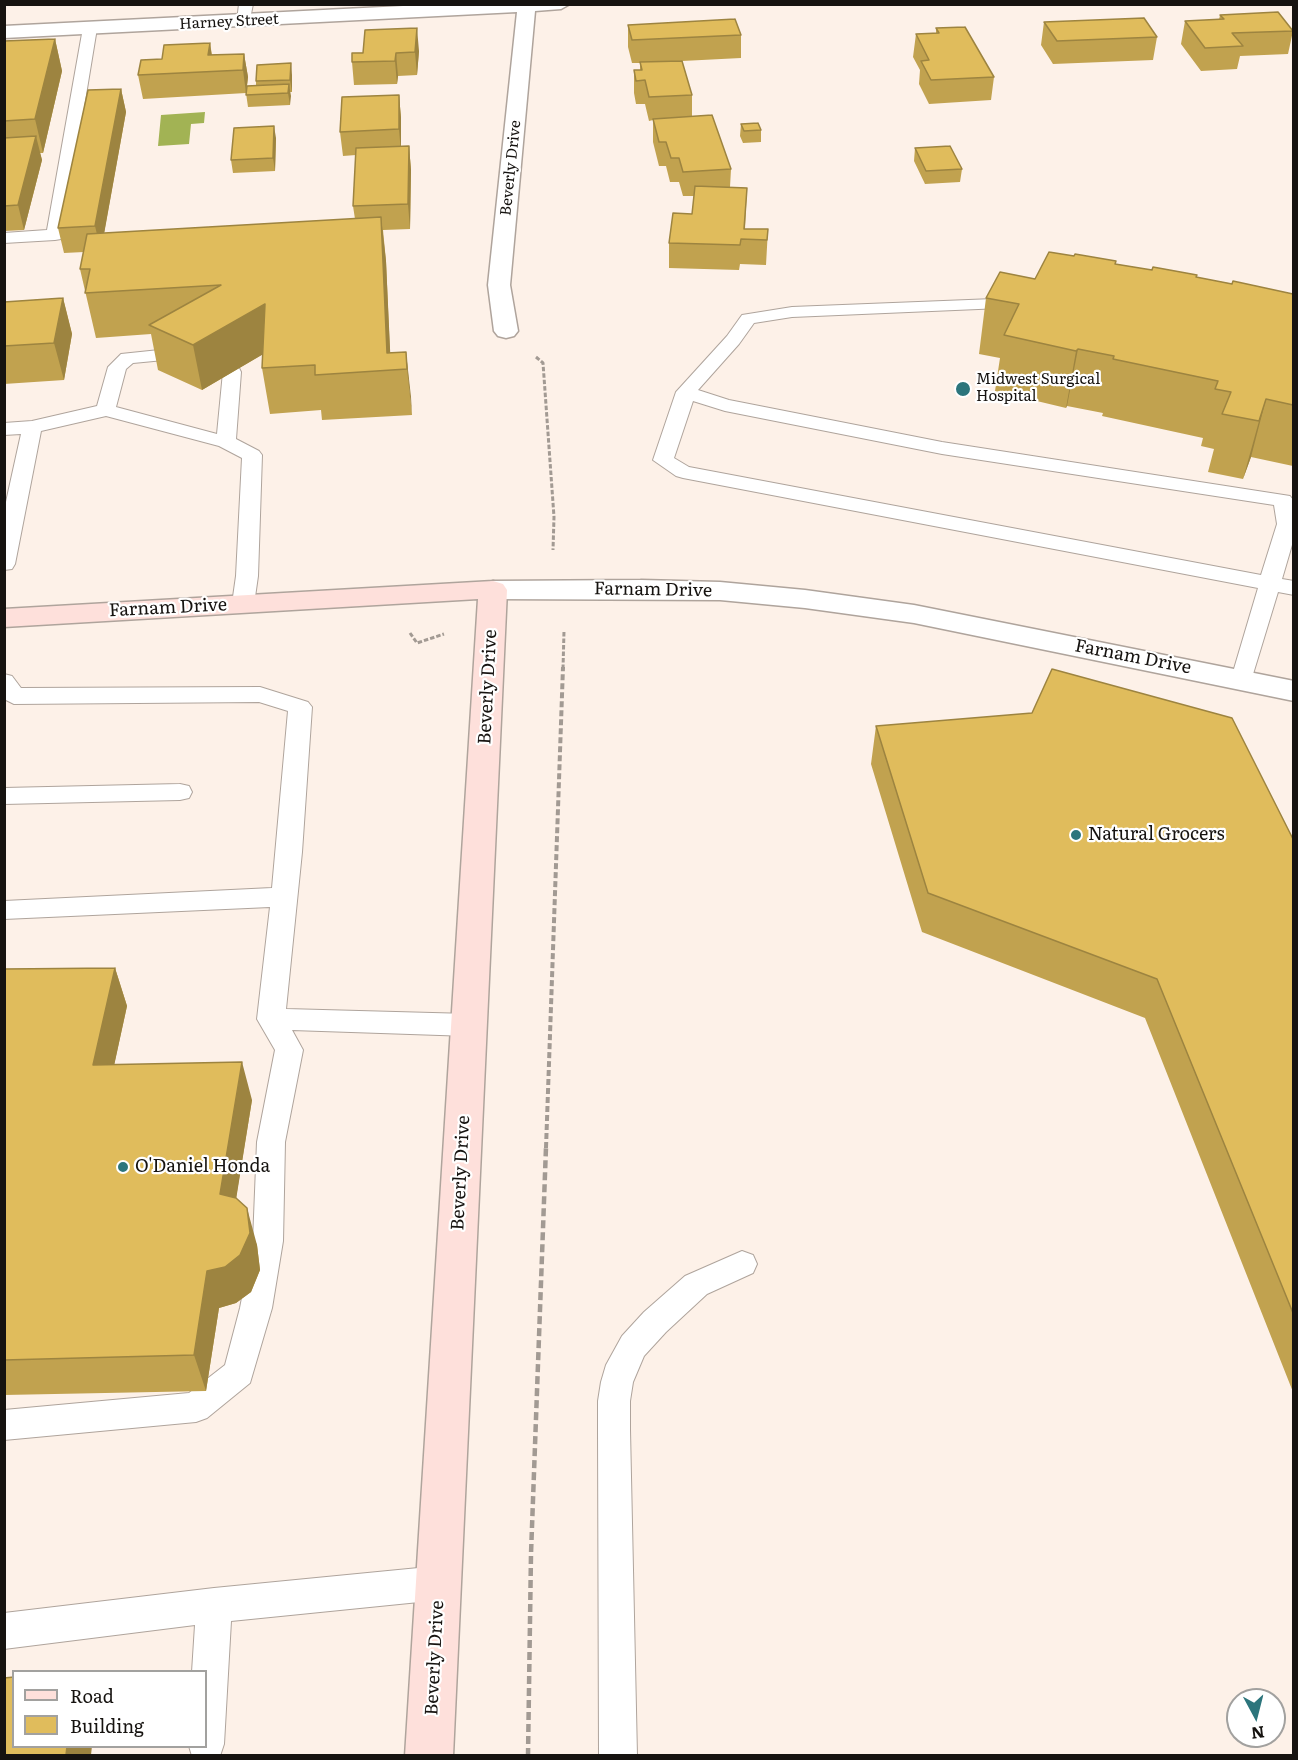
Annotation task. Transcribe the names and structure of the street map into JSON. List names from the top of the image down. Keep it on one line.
{"streets":{"main road":["Beverly Drive","Farnam Drive"],"street":["Harney Street"]},"crossings":[["Harney Street","Beverly Drive"],["Beverly Drive","Farnam Drive"]],"places":["Midwest Surgical Hospital","Natural Grocers","O'Daniel Honda"],"legend":["Road","Building"],"north":"bottom"}
